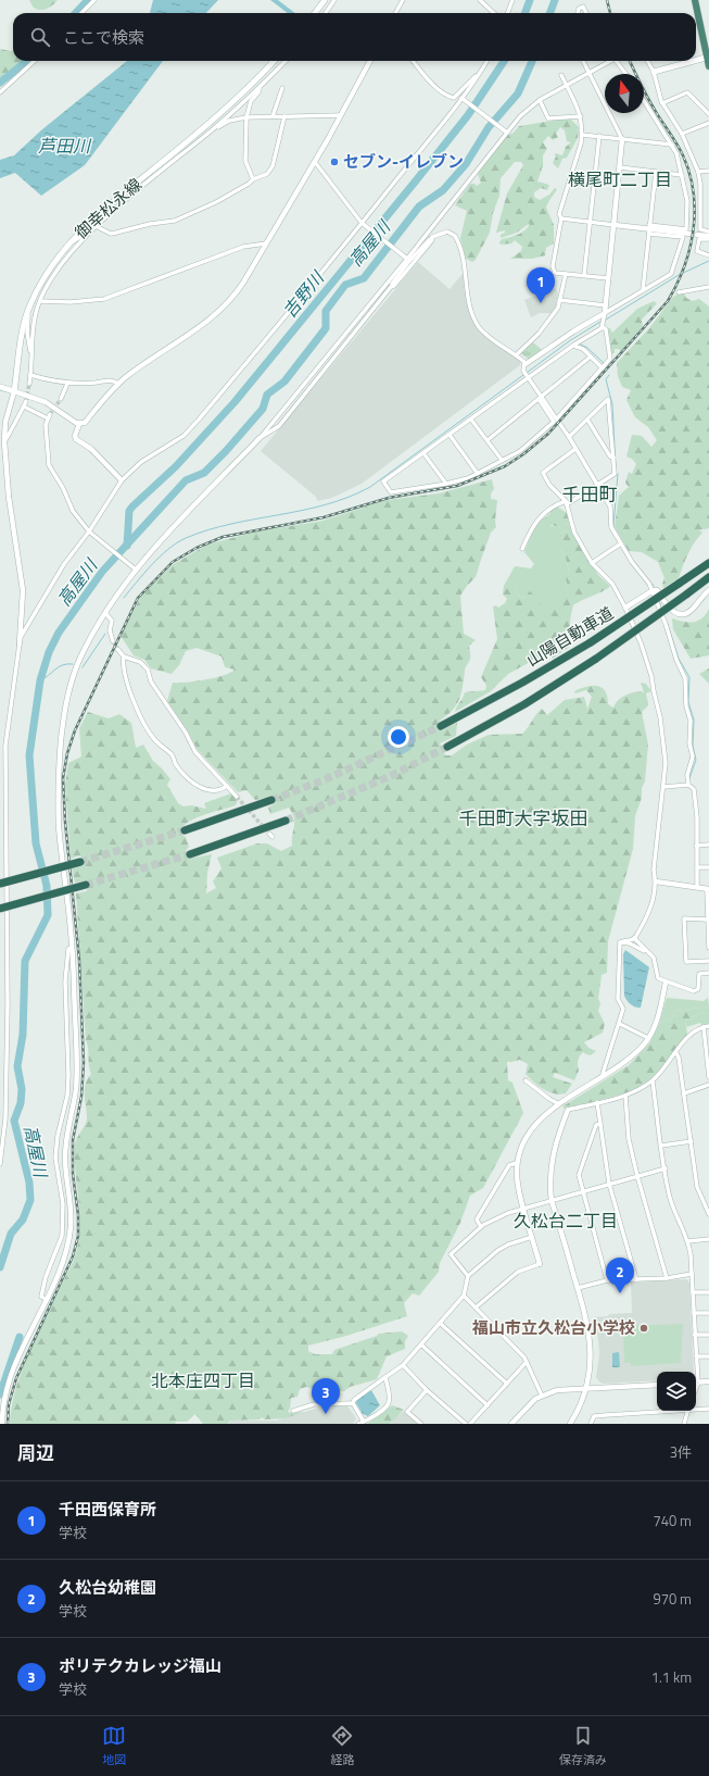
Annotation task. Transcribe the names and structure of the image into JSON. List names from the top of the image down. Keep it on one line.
{"streets":{"highway":["山陽自動車道"],"main road":["御幸松永線"]},"districts":["横尾町二丁目","千田町","千田町大字坂田","久松台二丁目","北本庄四丁目"],"water":["芦田川","高屋川","吉野川"],"places":["セブン-イレブン","福山市立久松台小学校"],"north":"top","page":{"search":"ここで検索","pins":["1","2","3"],"heading":["周辺","3件"],"list":[{"mark":"1","name":"千田西保育所","note":"学校","value":"740 m"},{"mark":"2","name":"久松台幼稚園","note":"学校","value":"970 m"},{"mark":"3","name":"ポリテクカレッジ福山","note":"学校","value":"1.1 km"}],"nav":["地図","経路","保存済み"]}}
